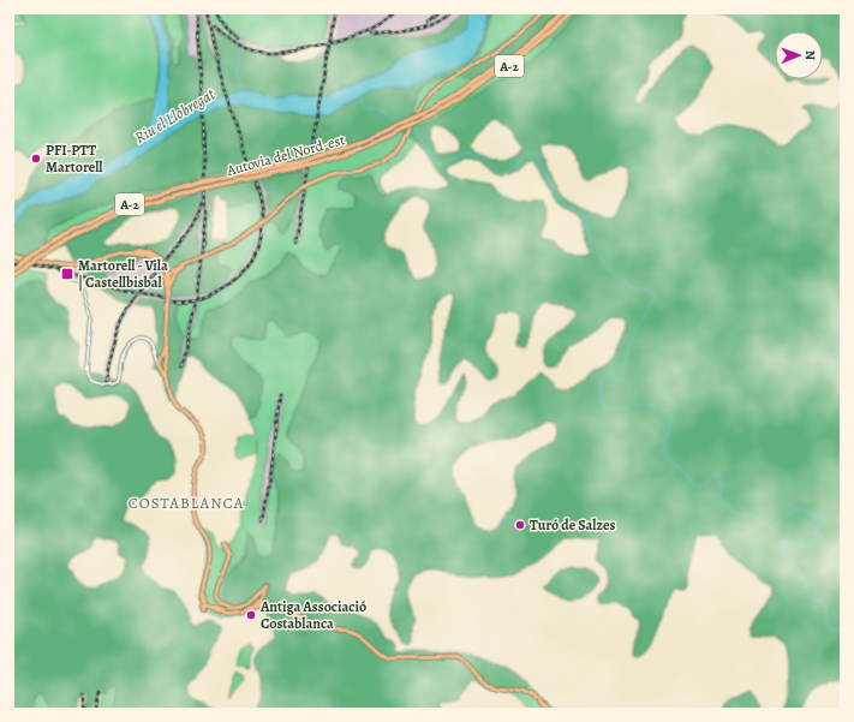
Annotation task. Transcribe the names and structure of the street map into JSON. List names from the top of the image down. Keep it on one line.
{"streets":{"highway":["A-2","Autovia del Nord-est"]},"districts":["COSTABLANCA"],"water":["Riu el Llobregat"],"places":{"other":["PFI-PTT Martorell","Turó de Salzes","Antiga Associació Costablanca"],"transit":["Martorell - Vila | Castellbisbal"]},"north":"right"}
